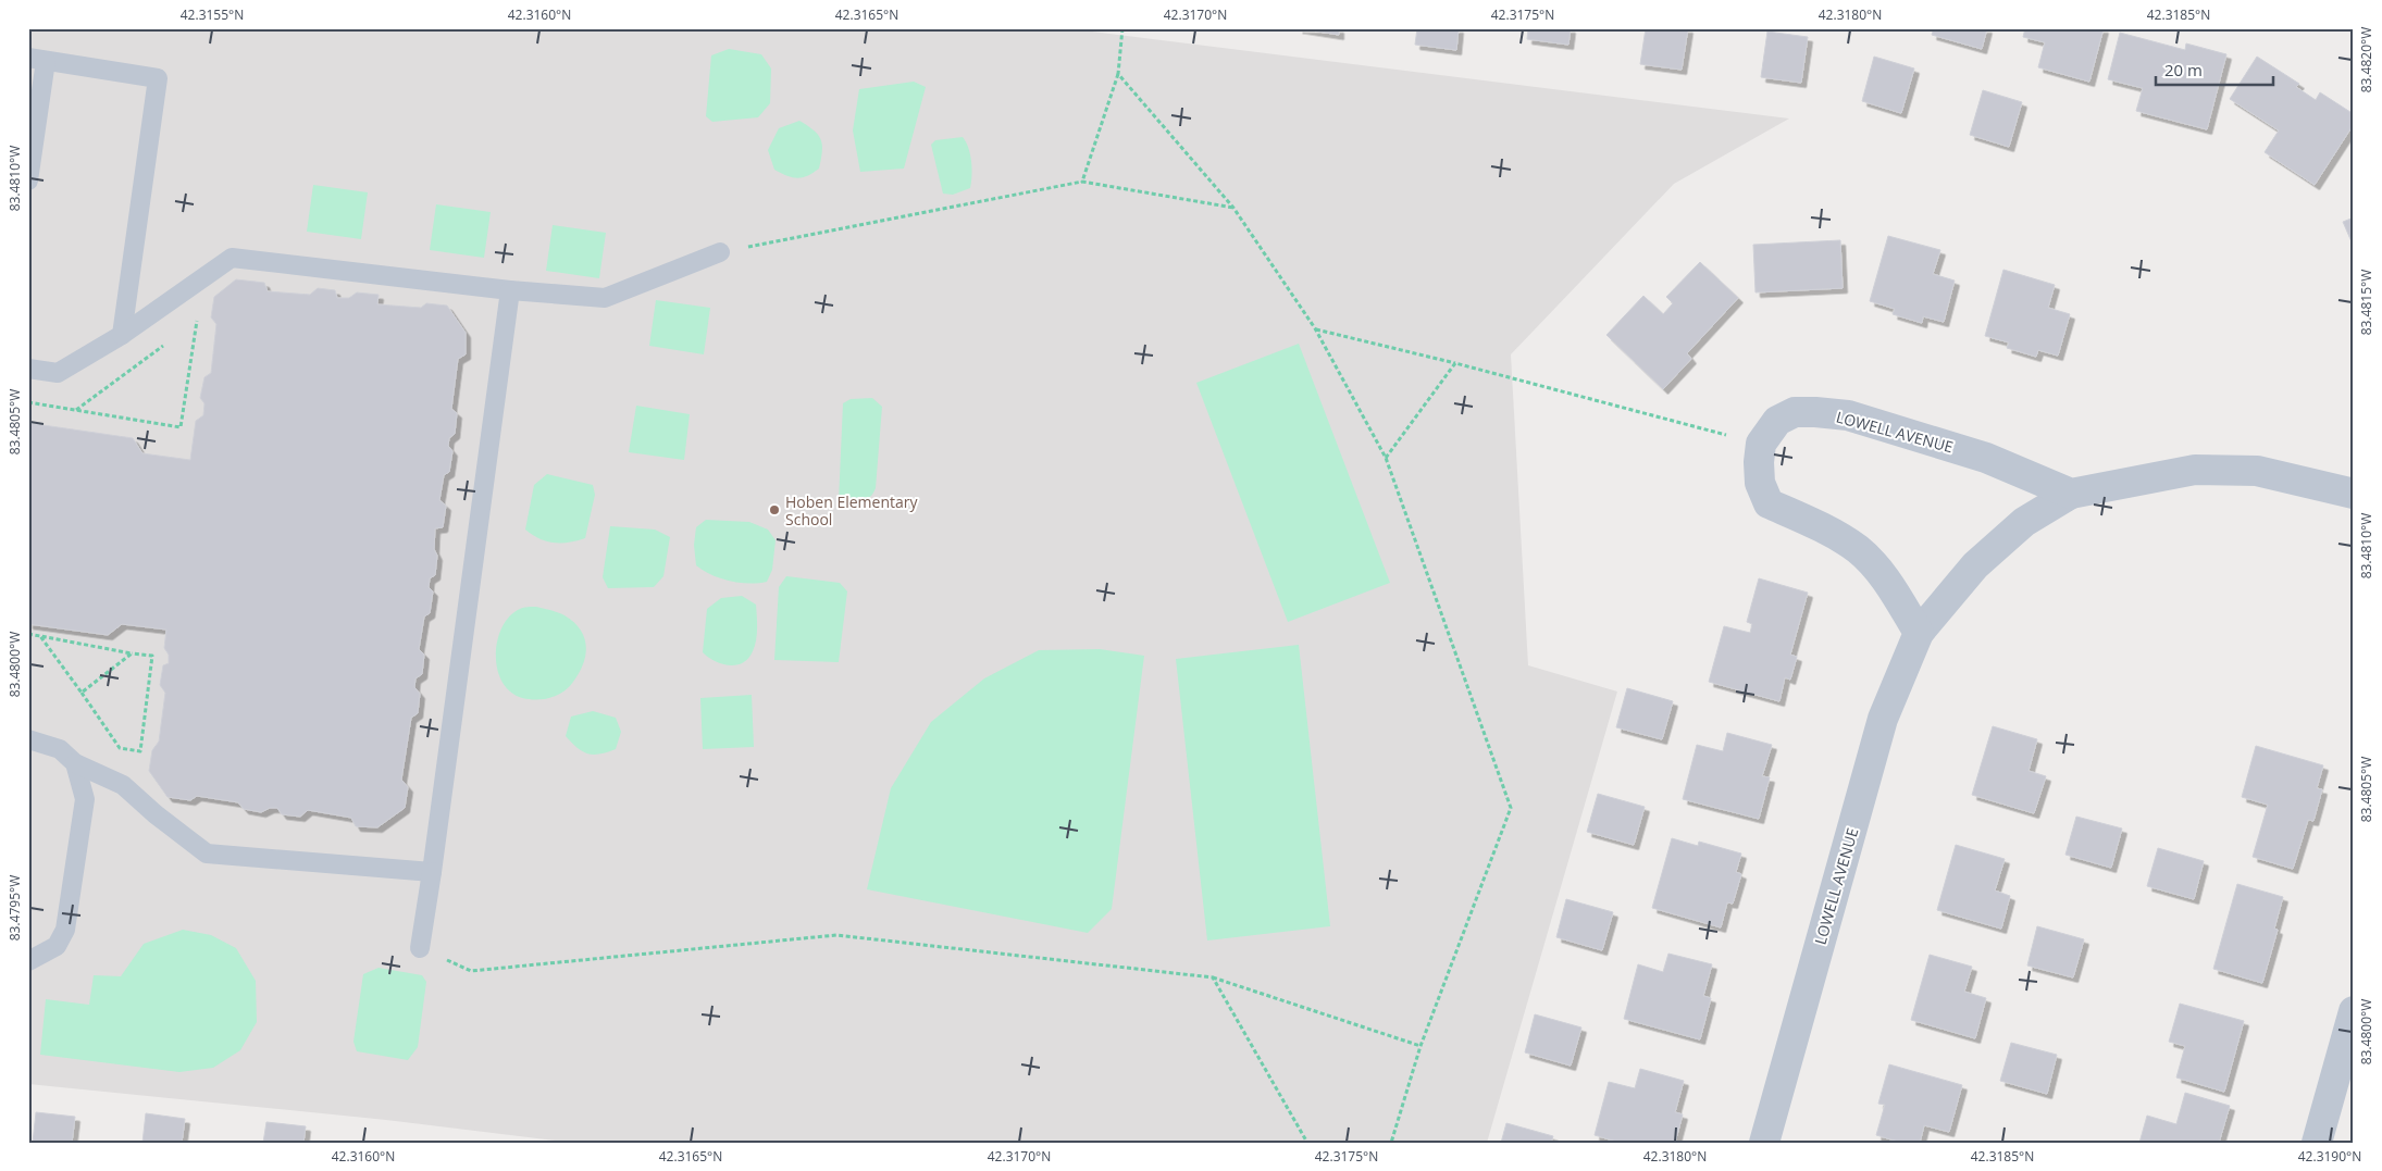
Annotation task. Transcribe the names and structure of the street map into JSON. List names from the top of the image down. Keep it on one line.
{"streets":{"street":["LOWELL AVENUE"]},"places":["Hoben Elementary School"],"scale_bar":"20 m","coordinates":["42.3155°N","42.3160°N","42.3165°N","42.3170°N","42.3175°N","42.3180°N","42.3185°N","83.4820°W","83.4810°W","83.4815°W","83.4805°W","83.4800°W","83.4795°W","42.3190°N"]}
